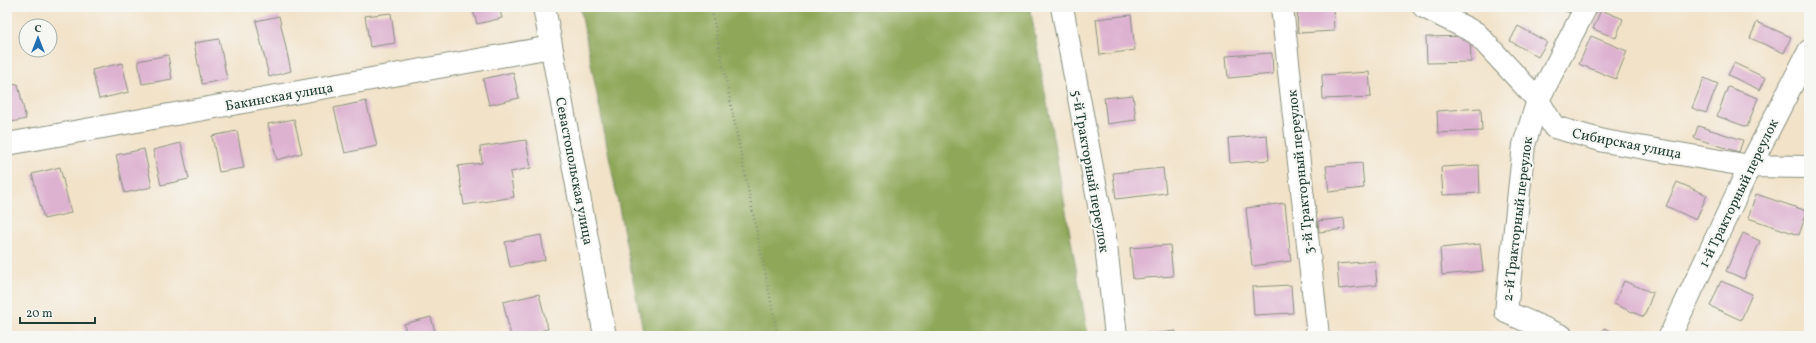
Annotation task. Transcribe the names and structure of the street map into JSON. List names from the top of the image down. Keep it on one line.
{"streets":{"street":["Бакинская улица","Сибирская улица","Севастопольская улица","5-й Тракторный переулок","3-й Тракторный переулок","1-й Тракторный переулок","2-й Тракторный переулок"]},"crossings":[["Бакинская улица","Севастопольская улица"],["Сибирская улица","1-й Тракторный переулок"],["Сибирская улица","2-й Тракторный переулок"]],"scale_bar":"20 m","north":"top"}
